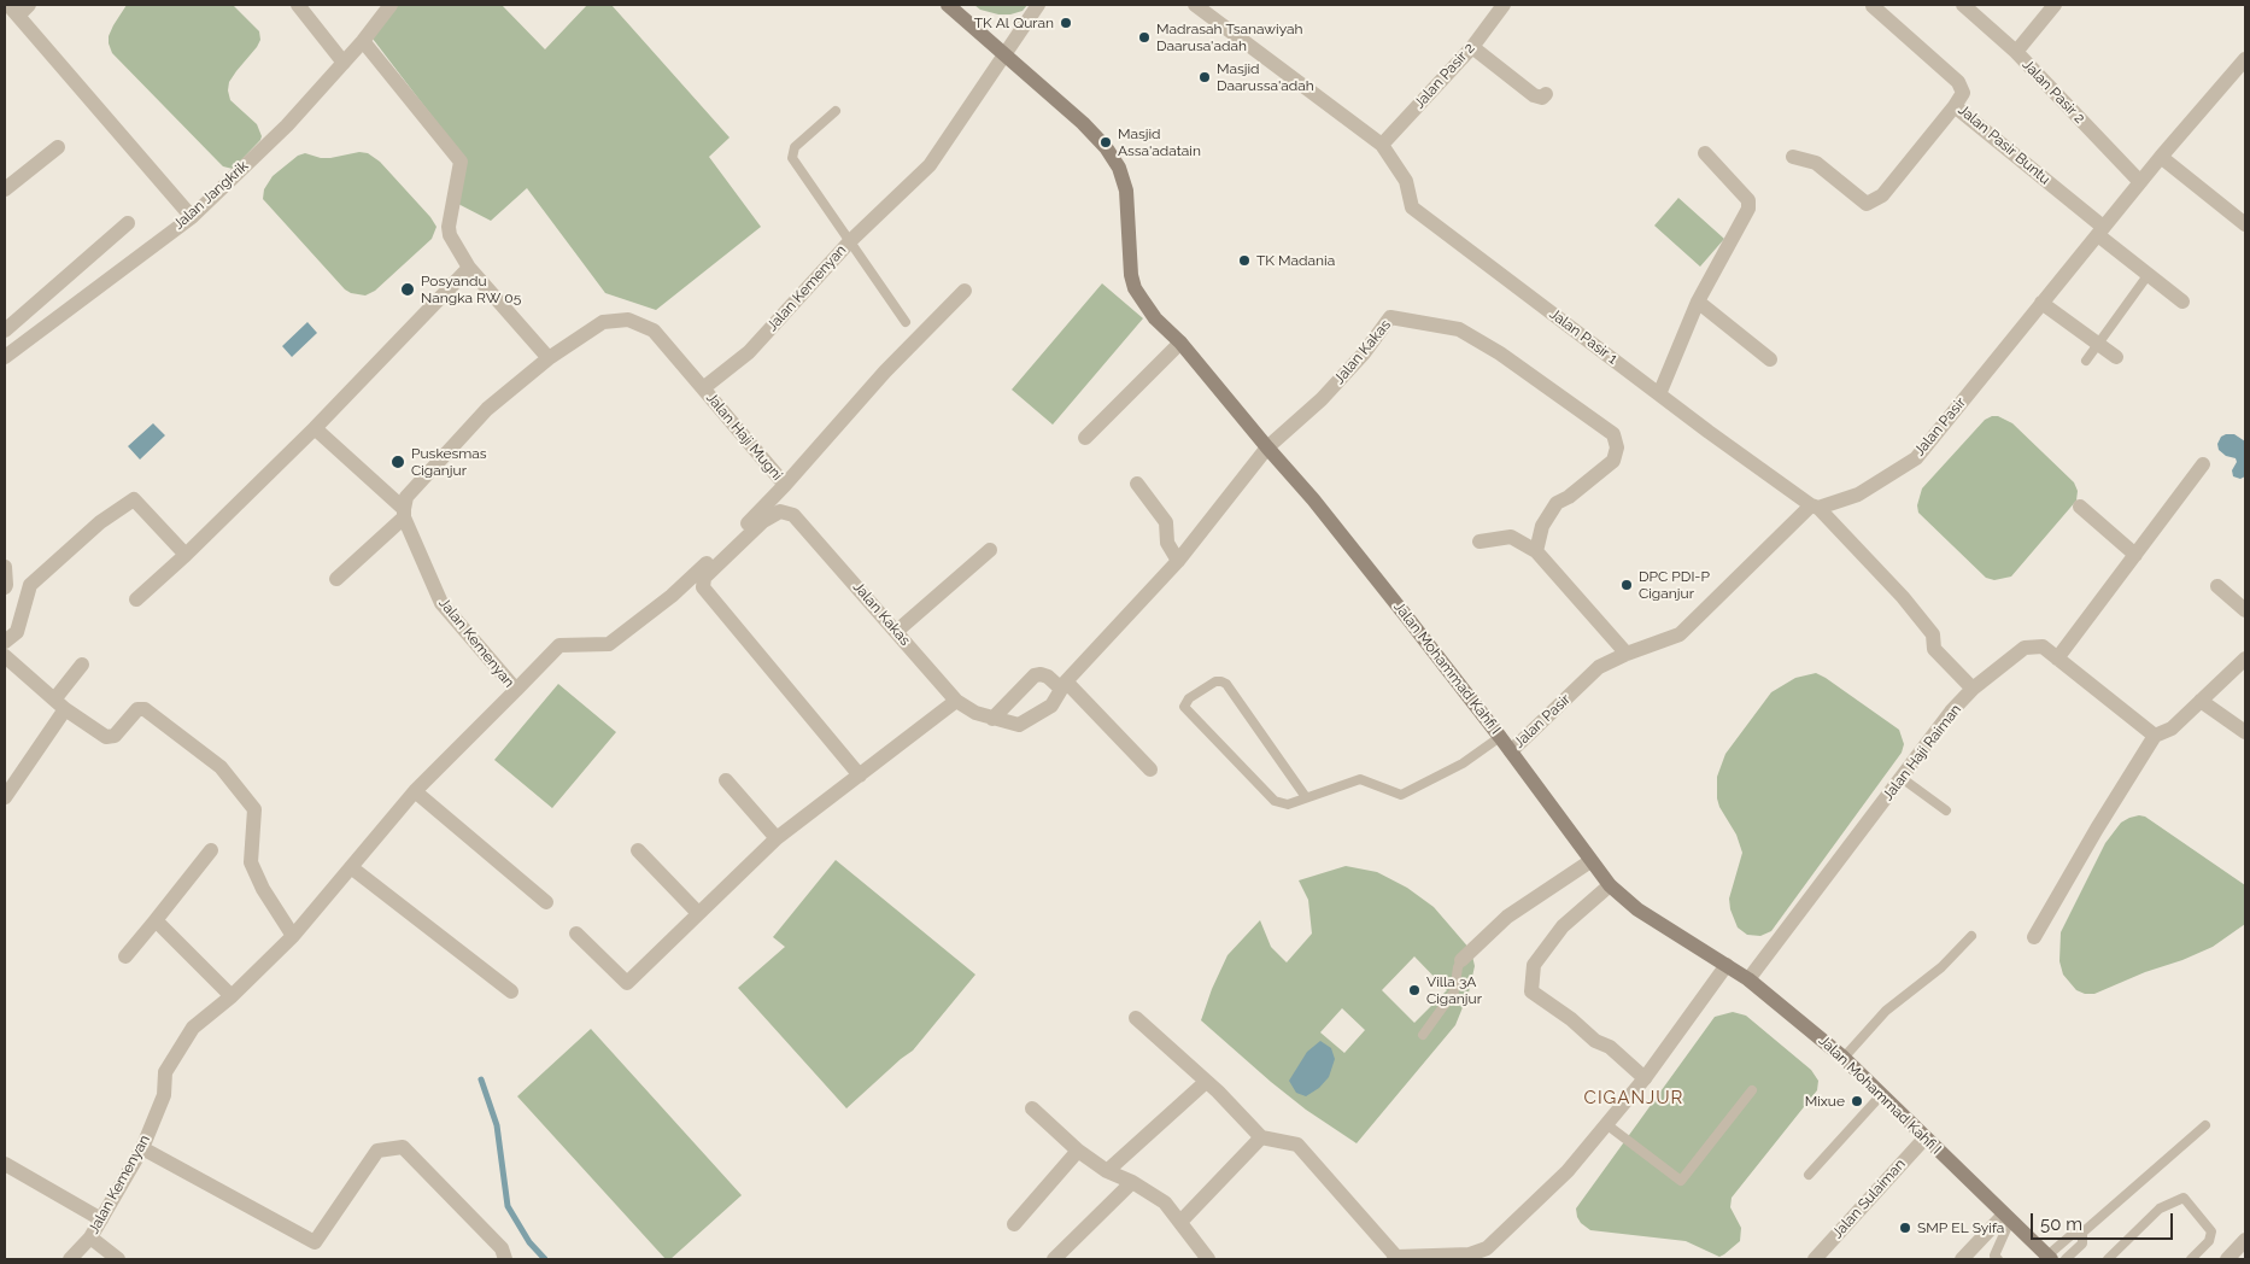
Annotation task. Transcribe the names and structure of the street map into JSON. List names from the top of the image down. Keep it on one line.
{"streets":{"main road":["Jalan Mohammad Kahfi I"],"street":["Jalan Pasir 2","Jalan Pasir Buntu","Jalan Jangkrik","Jalan Kemenyan","Jalan Pasir 1","Jalan Kakas","Jalan Pasir","Jalan Haji Mugni","Jalan Haji Raiman","Jalan Sulaiman"]},"crossings":[["Jalan Pasir 2","Jalan Pasir 1"],["Jalan Pasir 2","Jalan Pasir"],["Jalan Pasir Buntu","Jalan Pasir"],["Jalan Kemenyan","Jalan Haji Mugni"],["Jalan Kemenyan","Jalan Mohammad Kahfi I"],["Jalan Pasir 1","Jalan Pasir"],["Jalan Pasir 1","Jalan Haji Raiman"],["Jalan Kakas","Jalan Mohammad Kahfi I"],["Jalan Pasir","Jalan Mohammad Kahfi I"],["Jalan Mohammad Kahfi I","Jalan Haji Raiman"],["Jalan Mohammad Kahfi I","Jalan Sulaiman"]],"districts":["CIGANJUR"],"places":["TK Al Quran","Madrasah Tsanawiyah Daarusa'adah","Masjid Daarussa'adah","Masjid Assa'adatain","TK Madania","Posyandu Nangka RW 05","Puskesmas Ciganjur","DPC PDI-P Ciganjur","Villa 3A Ciganjur","Mixue","SMP EL Syifa"],"scale_bar":"50 m"}
